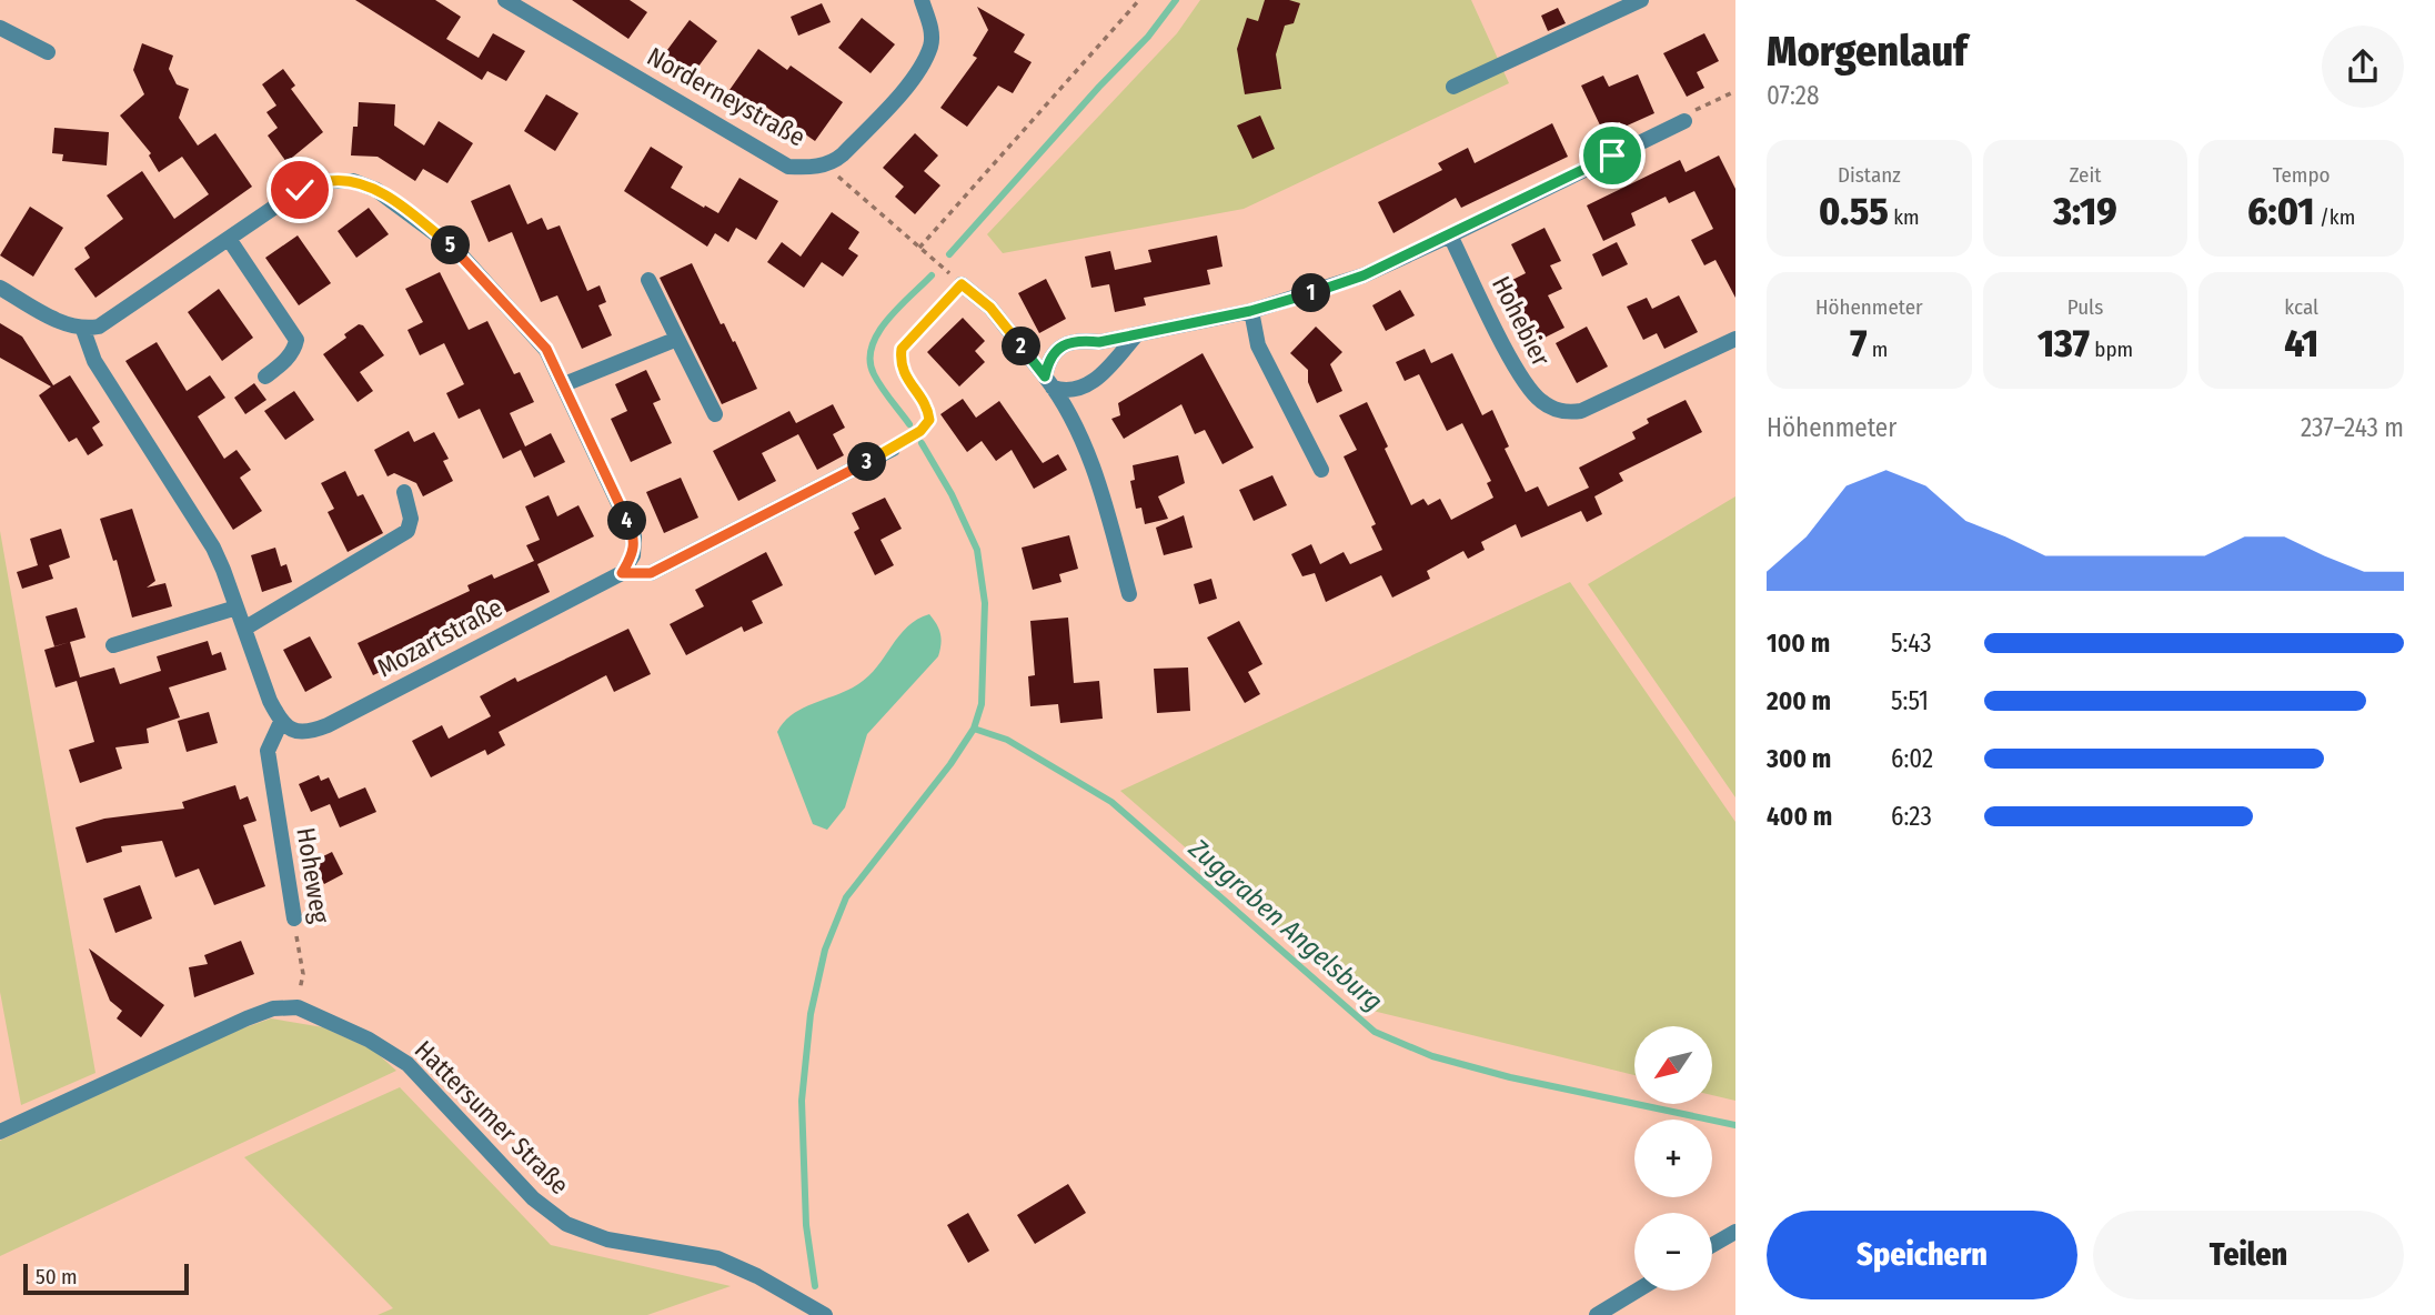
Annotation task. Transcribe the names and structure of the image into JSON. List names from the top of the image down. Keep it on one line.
{"streets":{"street":["Norderneystraße","Hohebier","Mozartstraße","Hoheweg","Hattersumer Straße"]},"crossings":[["Mozartstraße","Hoheweg"],["Hoheweg","Hattersumer Straße"]],"water":["Zuggraben Angelsburg"],"scale_bar":"50 m","north":"bottom left","page":{"heading":["Morgenlauf","07:28"],"stats":[["Distanz","0.55 km"],["Zeit","3:19"],["Tempo","6:01 /km"],["Höhenmeter","7 m"],["Puls","137 bpm"],["kcal","41"]],"pins":["5","1","2","3","4"],"chart":["Höhenmeter","237–243 m"],"list":[{"name":"100 m","note":"5:43"},{"name":"200 m","note":"5:51"},{"name":"300 m","note":"6:02"},{"name":"400 m","note":"6:23"}],"map_buttons":["+","−"],"buttons":["Speichern","Teilen"],"scale":"50 m"}}
